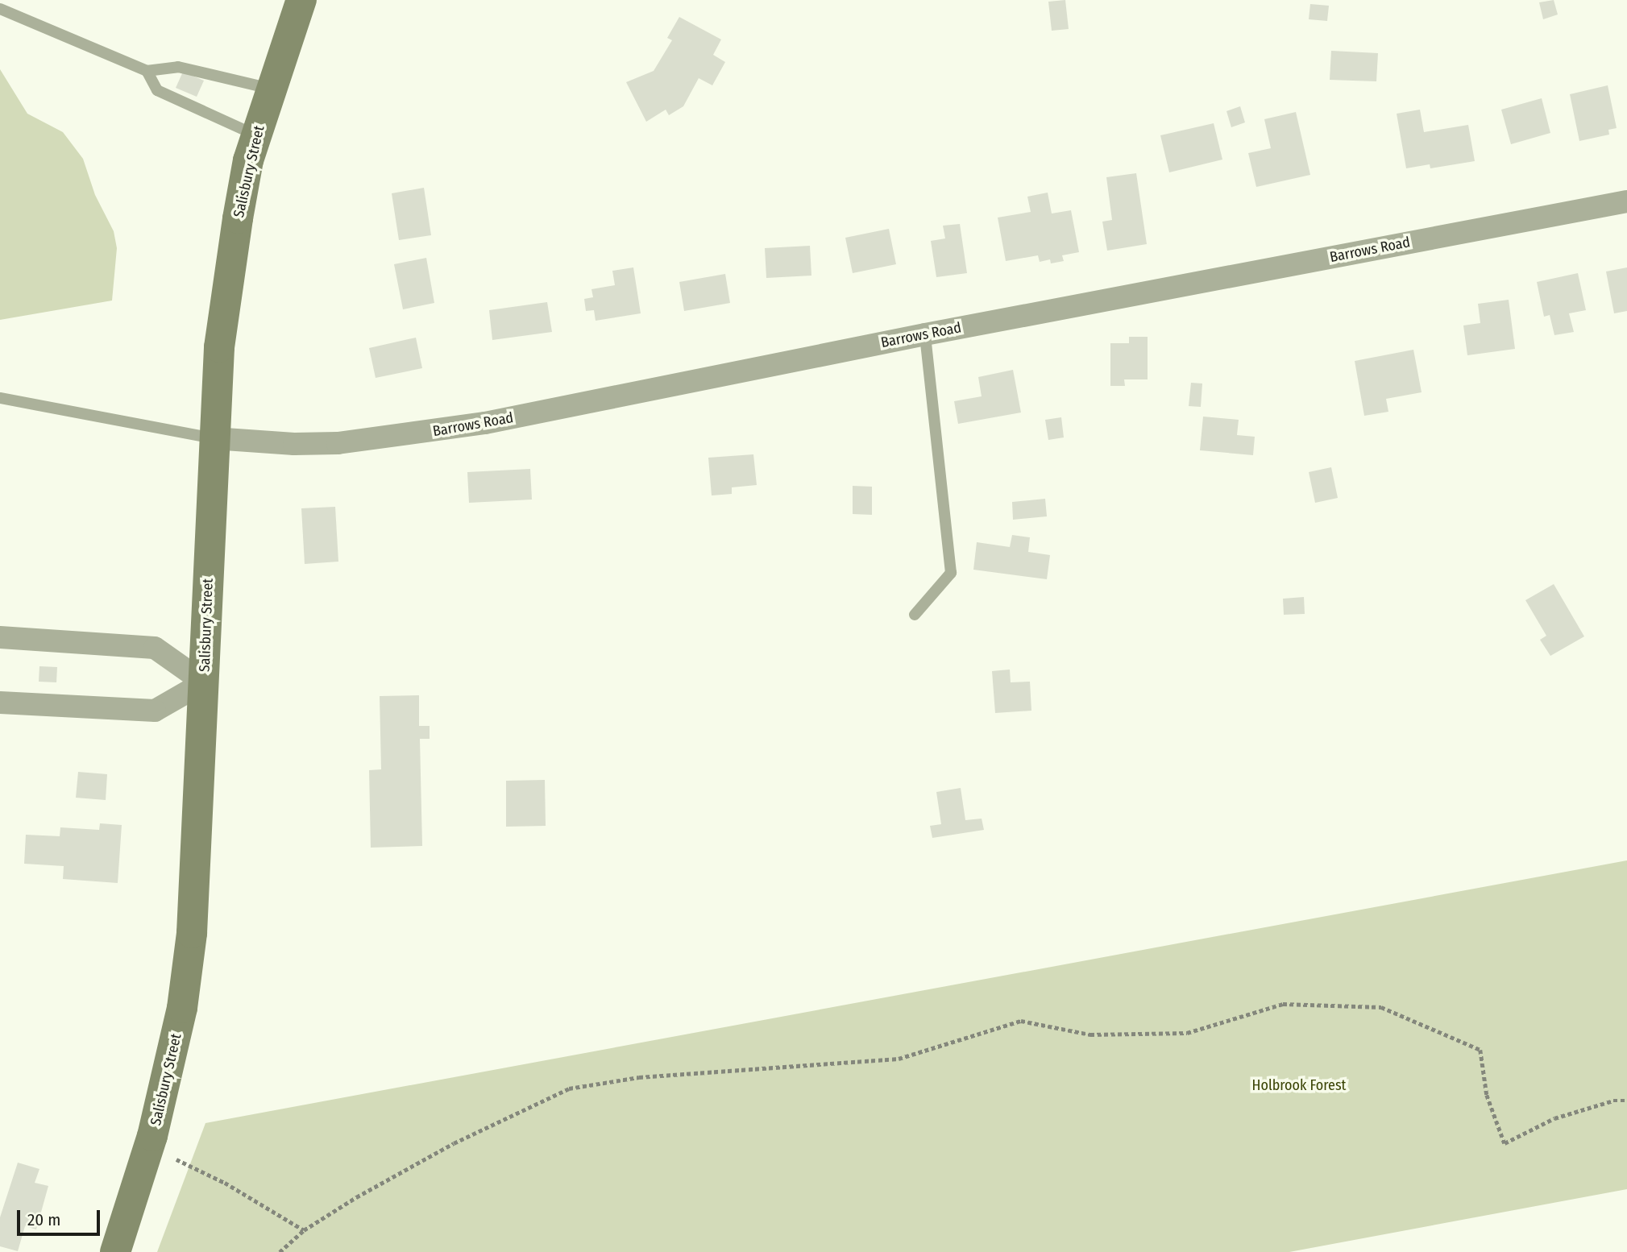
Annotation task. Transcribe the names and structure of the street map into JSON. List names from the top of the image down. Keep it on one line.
{"streets":{"main road":["Salisbury Street"],"street":["Barrows Road"]},"crossings":[["Salisbury Street","Barrows Road"]],"parks":["Holbrook Forest"],"scale_bar":"20 m"}
